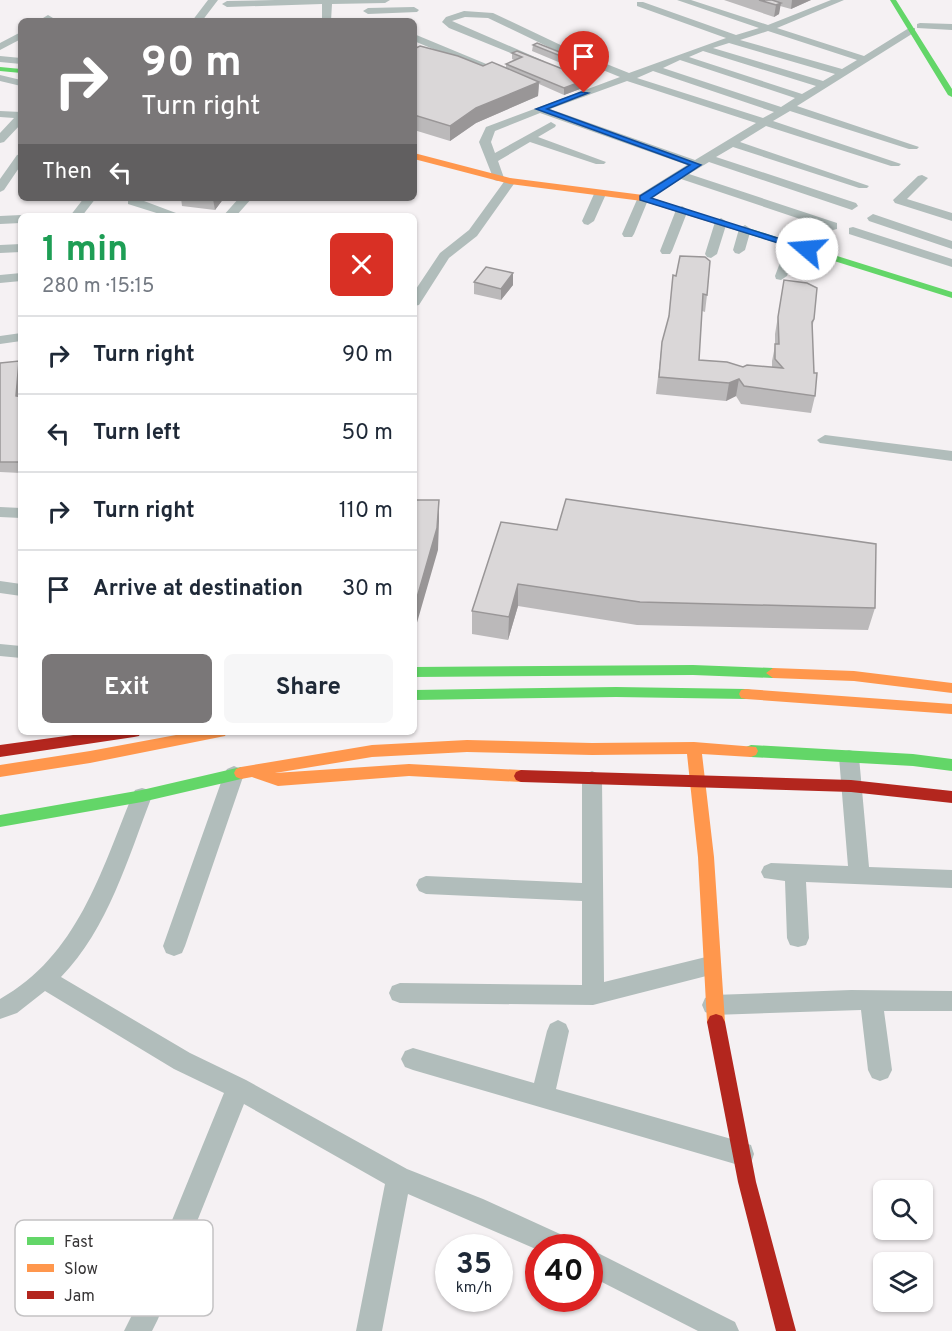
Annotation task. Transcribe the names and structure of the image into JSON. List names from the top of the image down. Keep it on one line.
{"legend":["Fast","Slow","Jam"],"page":{"turn":["90 m","Turn right"],"then":"Then","heading":["1 min","280 m · 15:15"],"list":[{"name":"Turn right","value":"90 m"},{"name":"Turn left","value":"50 m"},{"name":"Turn right","value":"110 m"},{"name":"Arrive at destination","value":"30 m"}],"buttons":["Exit","Share"],"speed":"35 km/h","limit":"40"}}
